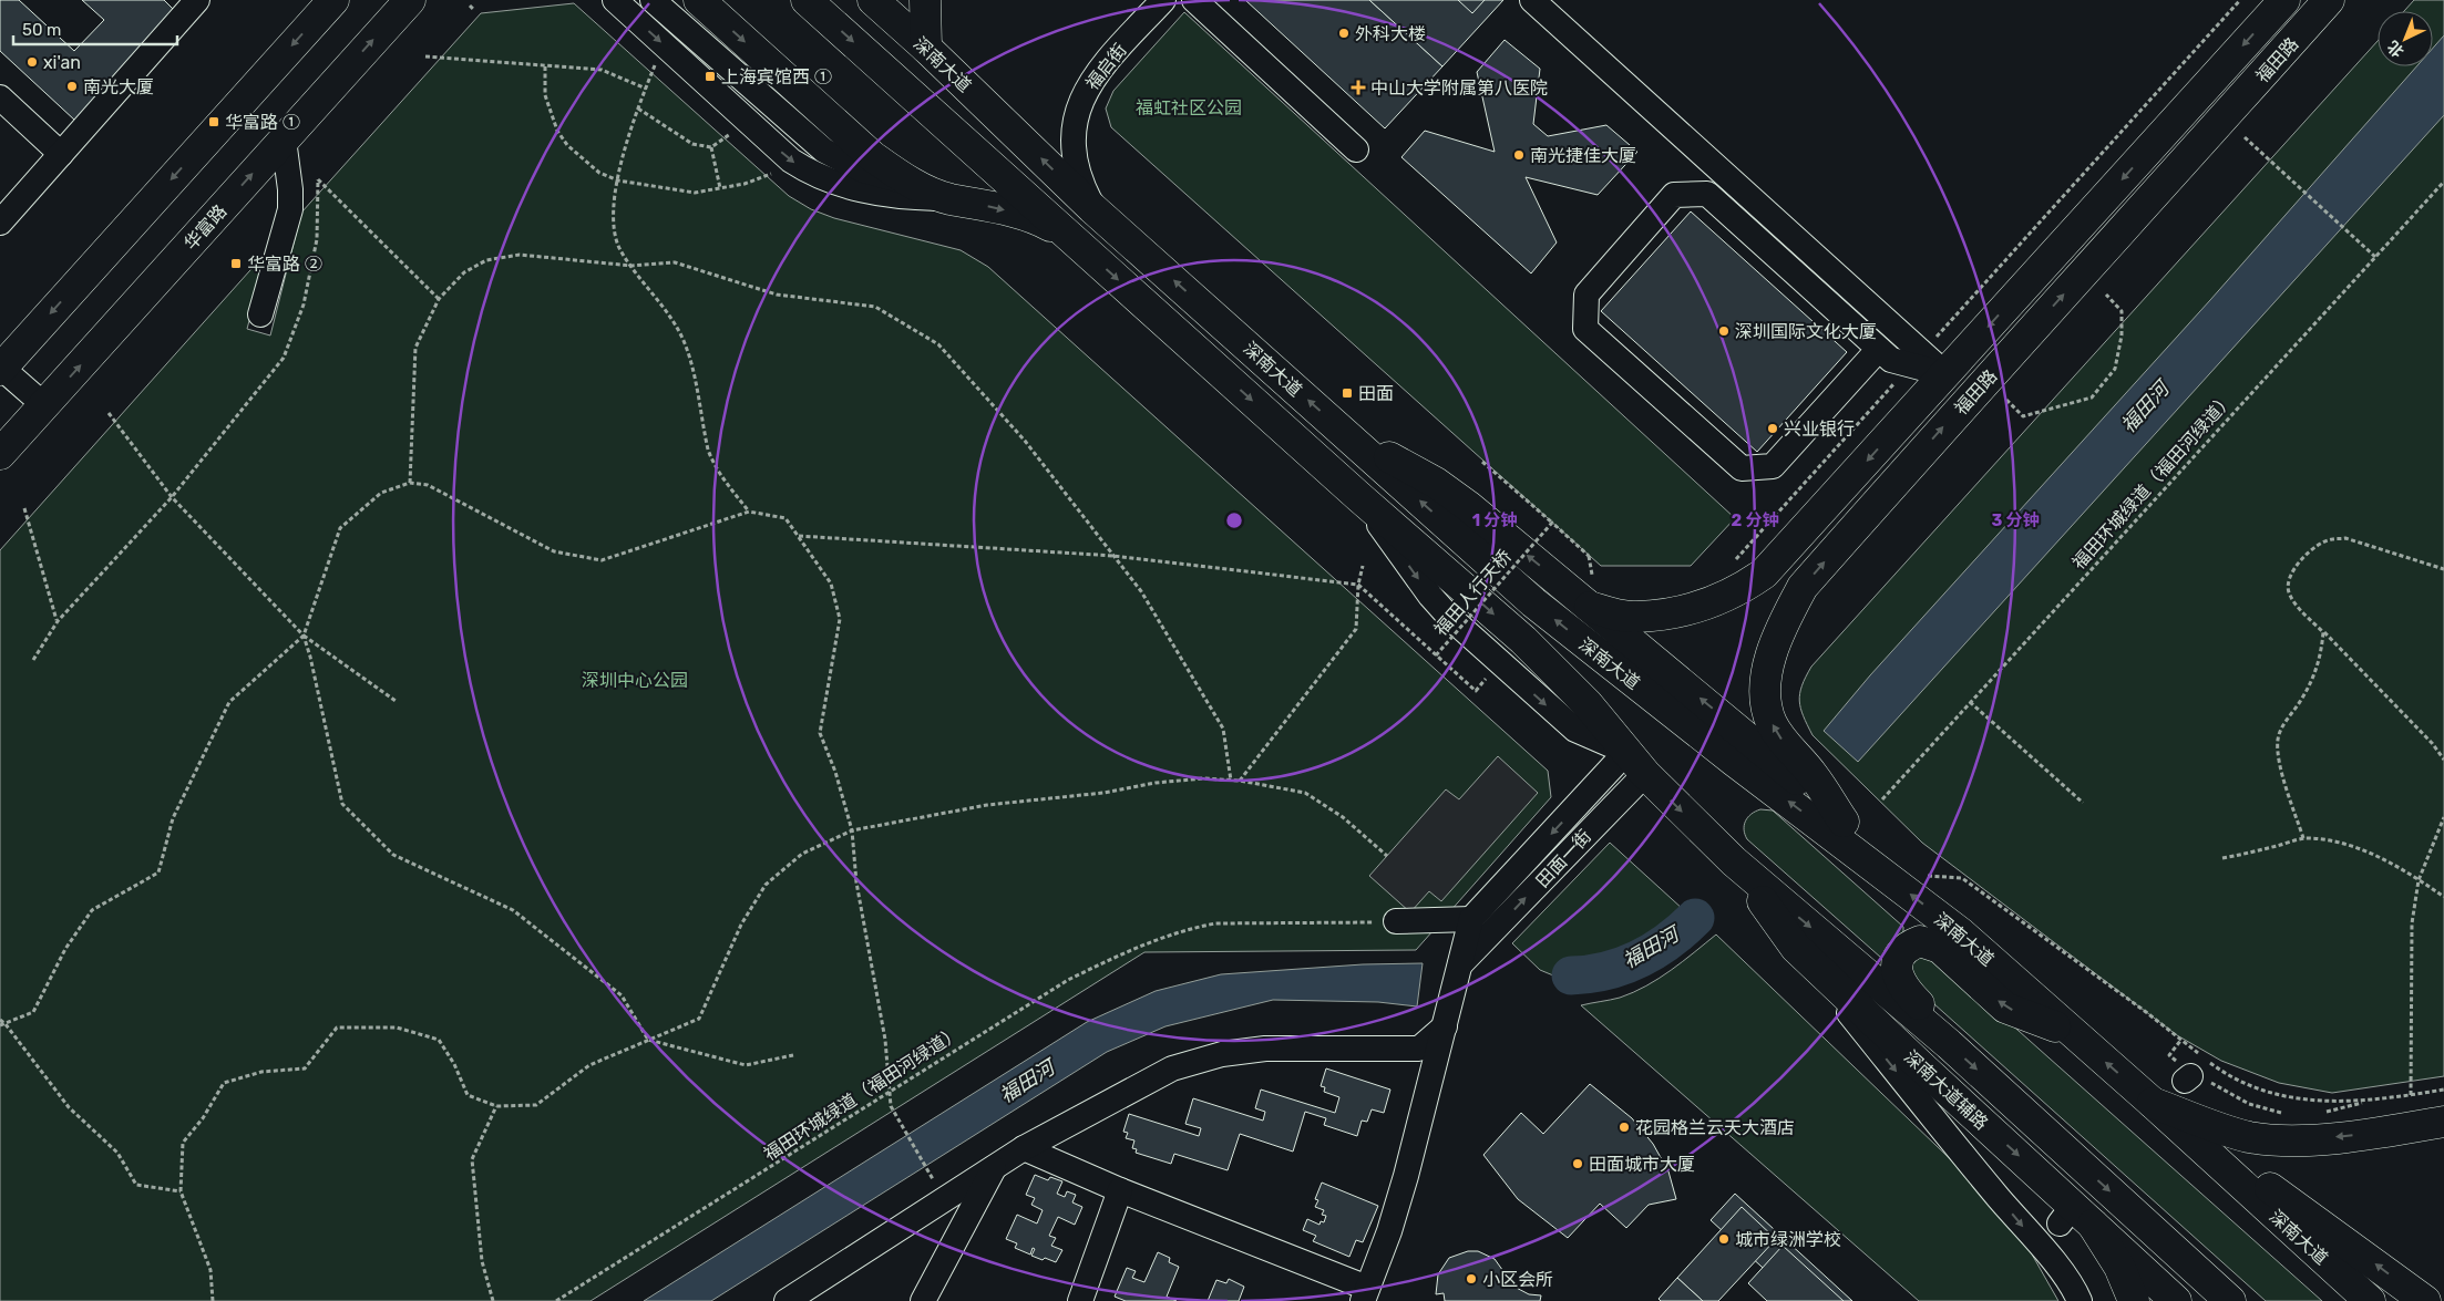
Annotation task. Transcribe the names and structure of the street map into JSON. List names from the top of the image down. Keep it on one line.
{"streets":{"main road":["福田路","深南大道","华富路","深南大道辅路"],"street":["福启街","田面一街"],"path":["福田环城绿道（福田河绿道）","福田人行天桥"]},"crossings":[["深南大道","福启街"],["深南大道","田面一街"],["深南大道","深南大道辅路"]],"one_way":["深南大道辅路"],"water":["福田河"],"parks":["福虹社区公园","深圳中心公园"],"places":{"other":["外科大楼","xi'an","南光大厦","南光捷佳大厦","深圳国际文化大厦","兴业银行","花园格兰云天大酒店","田面城市大厦","城市绿洲学校","小区会所"],"transit":["上海宾馆西 ①","华富路 ①","华富路 ②","田面"],"health":["中山大学附属第八医院"]},"scale_bar":"50 m","north":"bottom left","rings":["1 分钟","2 分钟","3 分钟"]}
